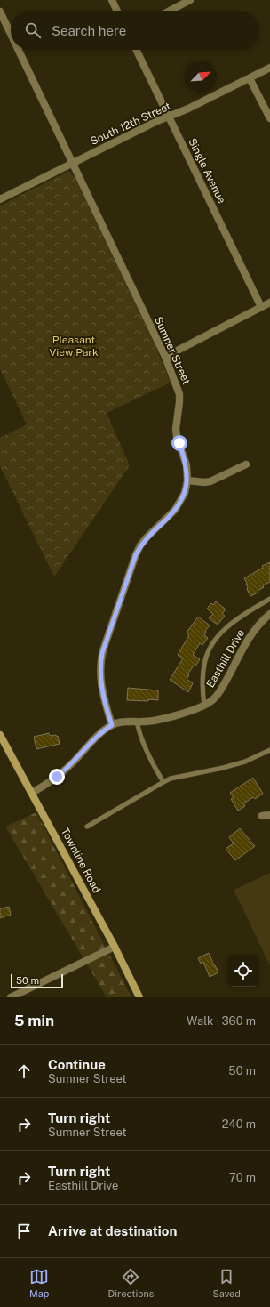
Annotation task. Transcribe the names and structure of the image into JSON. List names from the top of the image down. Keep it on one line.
{"streets":{"street":["South 12th Street","Single Avenue","Sumner Street","Easthill Drive","Townline Road"]},"crossings":[["South 12th Street","Single Avenue"],["South 12th Street","Sumner Street"],["Sumner Street","Easthill Drive"],["Easthill Drive","Townline Road"]],"parks":["Pleasant View Park"],"scale_bar":"50 m","north":"top right","page":{"search":"Search here","scale":"50 m","heading":["5 min","Walk · 360 m"],"list":[["Continue","Sumner Street","50 m"],["Turn right","Sumner Street","240 m"],["Turn right","Easthill Drive","70 m"],"Arrive at destination"],"nav":["Map","Directions","Saved"]}}
